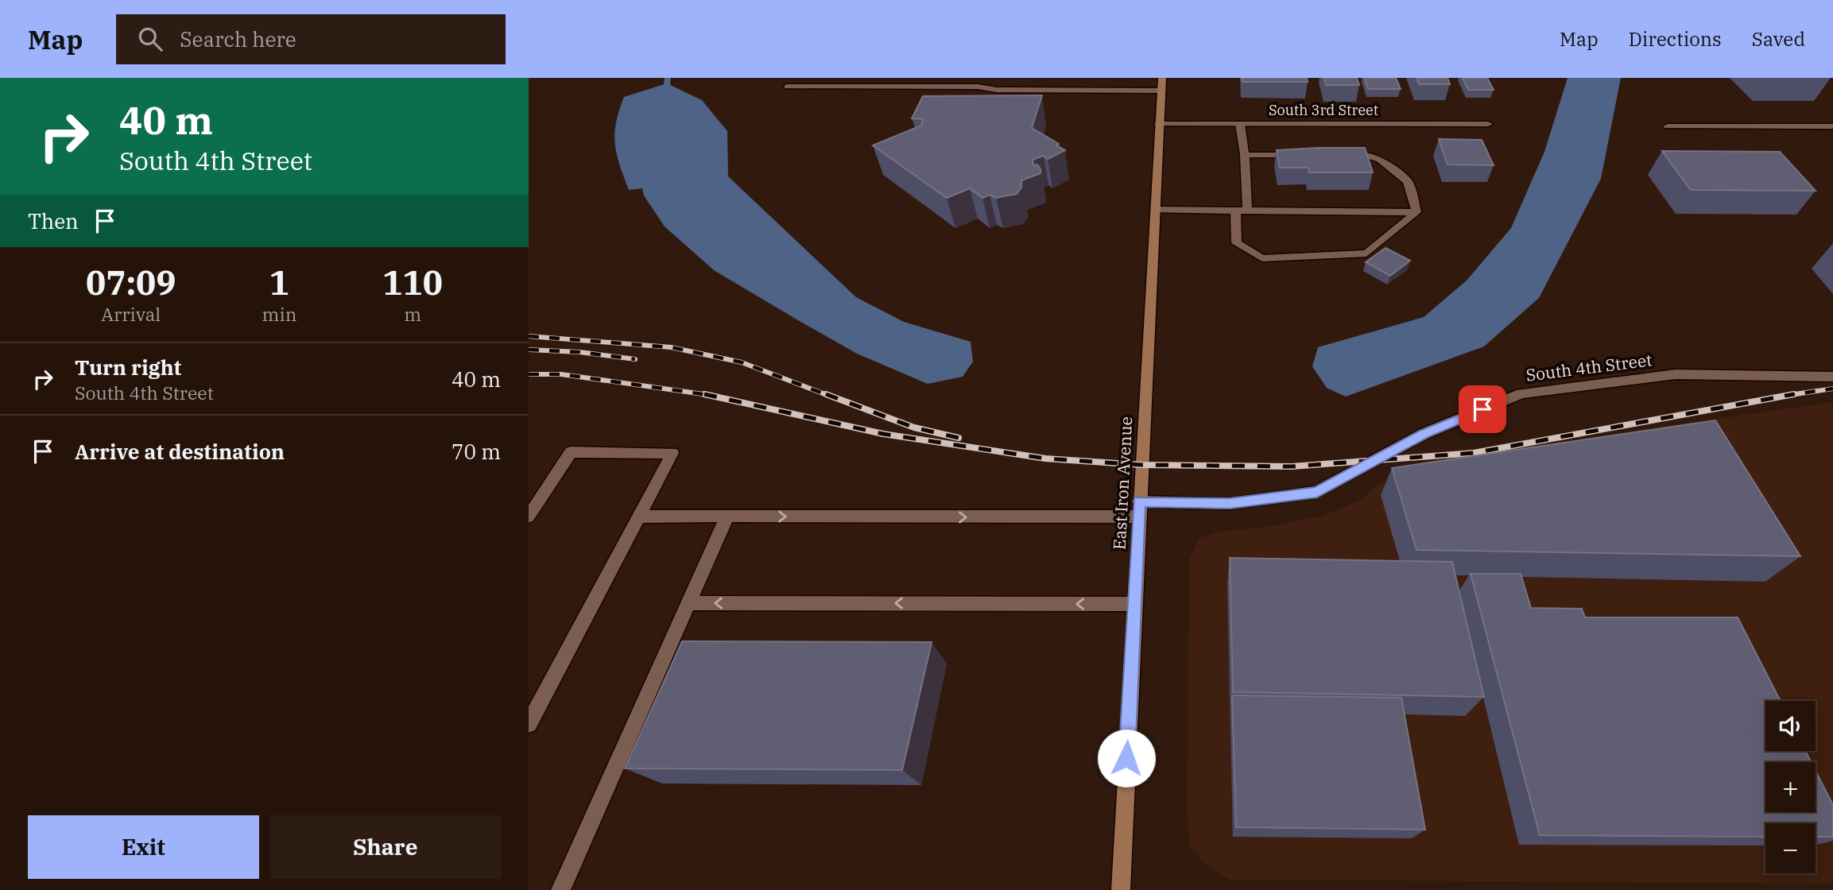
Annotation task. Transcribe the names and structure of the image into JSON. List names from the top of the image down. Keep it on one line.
{"streets":{"street":["South 3rd Street","South 4th Street","East Iron Avenue"]},"crossings":[["South 3rd Street","East Iron Avenue"],["South 4th Street","East Iron Avenue"]],"page":{"header":"Map","search":"Search here","nav":["Map","Directions","Saved"],"turn":["40 m","South 4th Street"],"then":"Then","eta":["07:09","Arrival","1","min","110","m"],"list":[{"name":"Turn right","note":"South 4th Street","value":"40 m"},{"name":"Arrive at destination","value":"70 m"}],"map_buttons":["+","−"],"buttons":["Exit","Share"]}}
